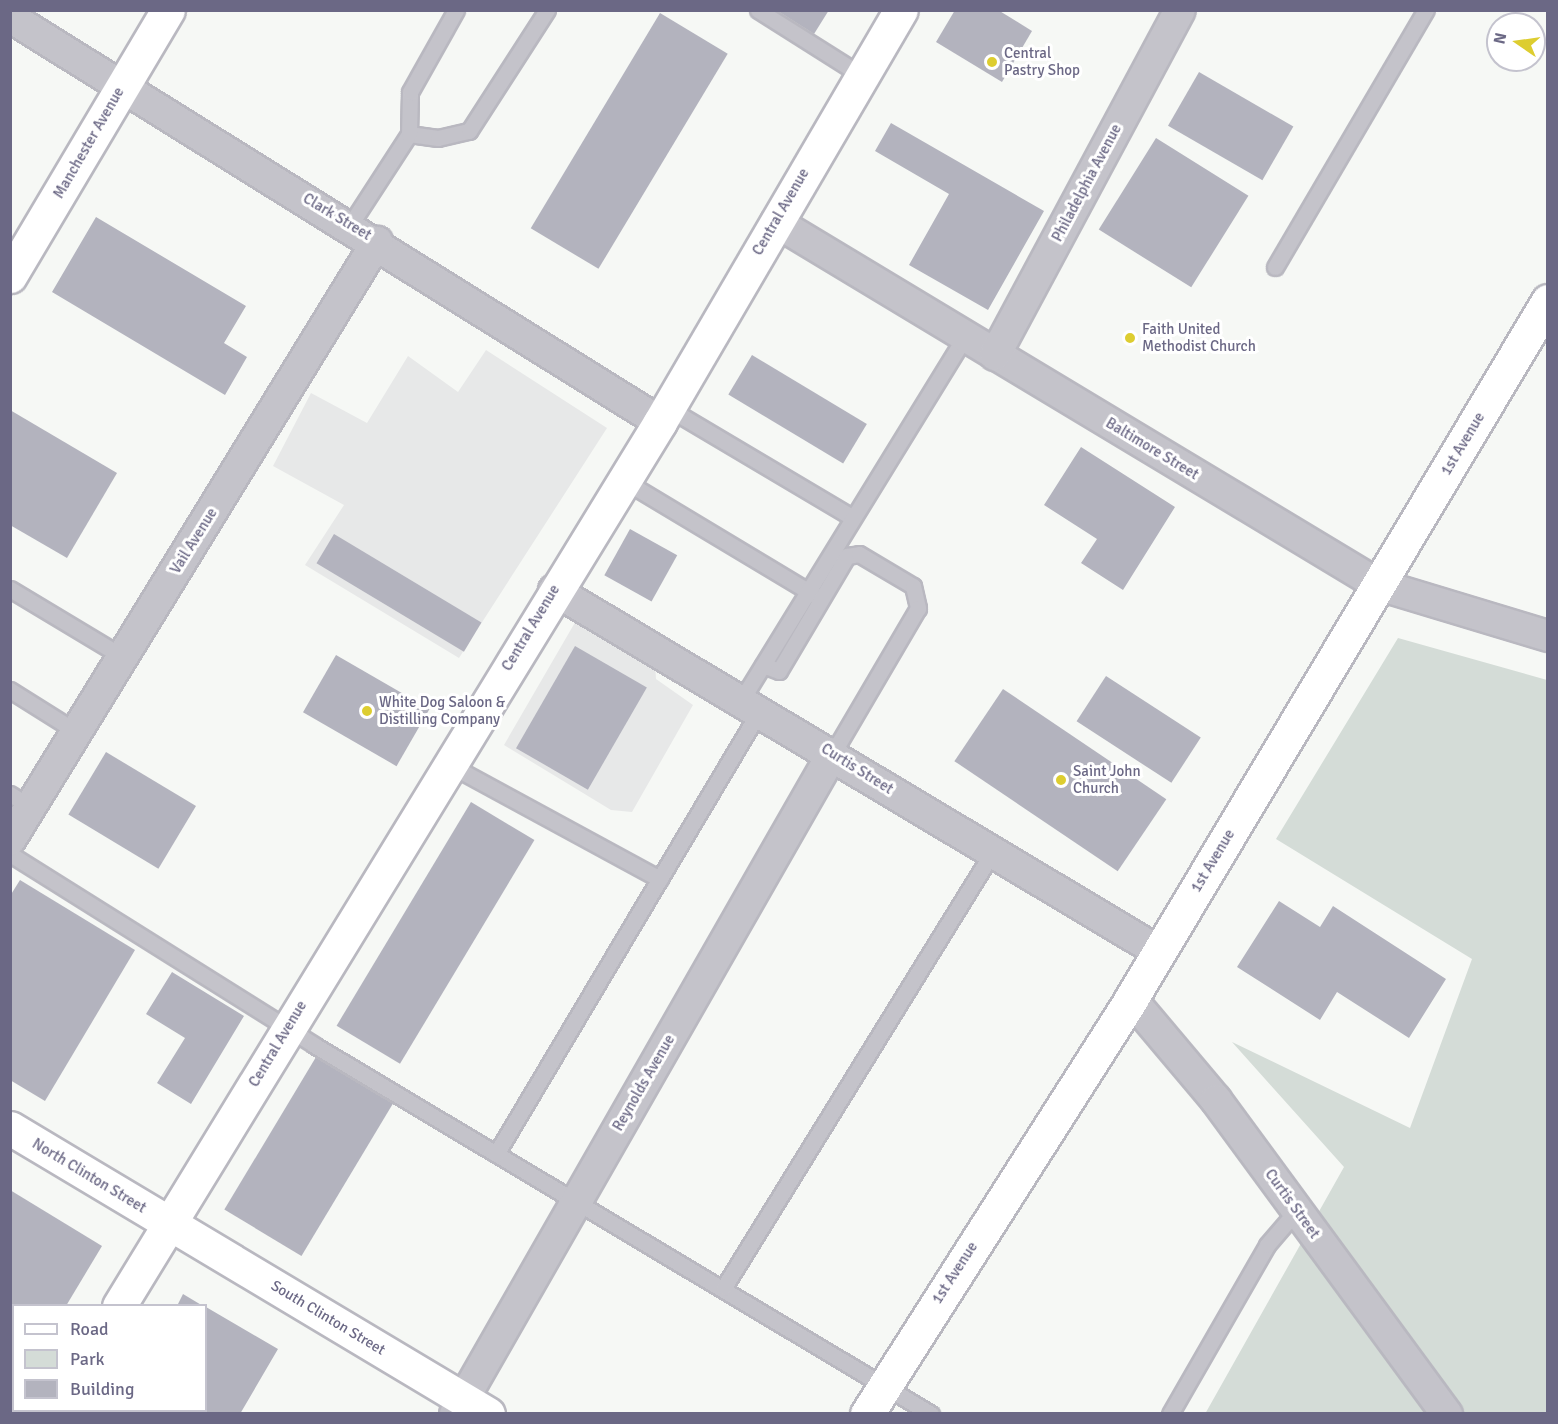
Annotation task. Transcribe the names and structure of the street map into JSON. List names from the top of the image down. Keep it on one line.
{"streets":{"main road":["Manchester Avenue","Central Avenue","1st Avenue","North Clinton Street","South Clinton Street"],"street":["Philadelphia Avenue","Clark Street","Baltimore Street","Vail Avenue","Curtis Street","Reynolds Avenue"]},"crossings":[["Manchester Avenue","Clark Street"],["Philadelphia Avenue","Baltimore Street"],["Central Avenue","Clark Street"],["Central Avenue","Baltimore Street"],["Central Avenue","Curtis Street"],["Central Avenue","North Clinton Street"],["Central Avenue","South Clinton Street"],["Clark Street","Vail Avenue"],["1st Avenue","Baltimore Street"],["1st Avenue","Curtis Street"],["Curtis Street","Reynolds Avenue"],["Reynolds Avenue","South Clinton Street"],["North Clinton Street","South Clinton Street"]],"places":["Central Pastry Shop","Faith United Methodist Church","White Dog Saloon & Distilling Company","Saint John Church"],"legend":["Road","Park","Building"],"north":"left"}
